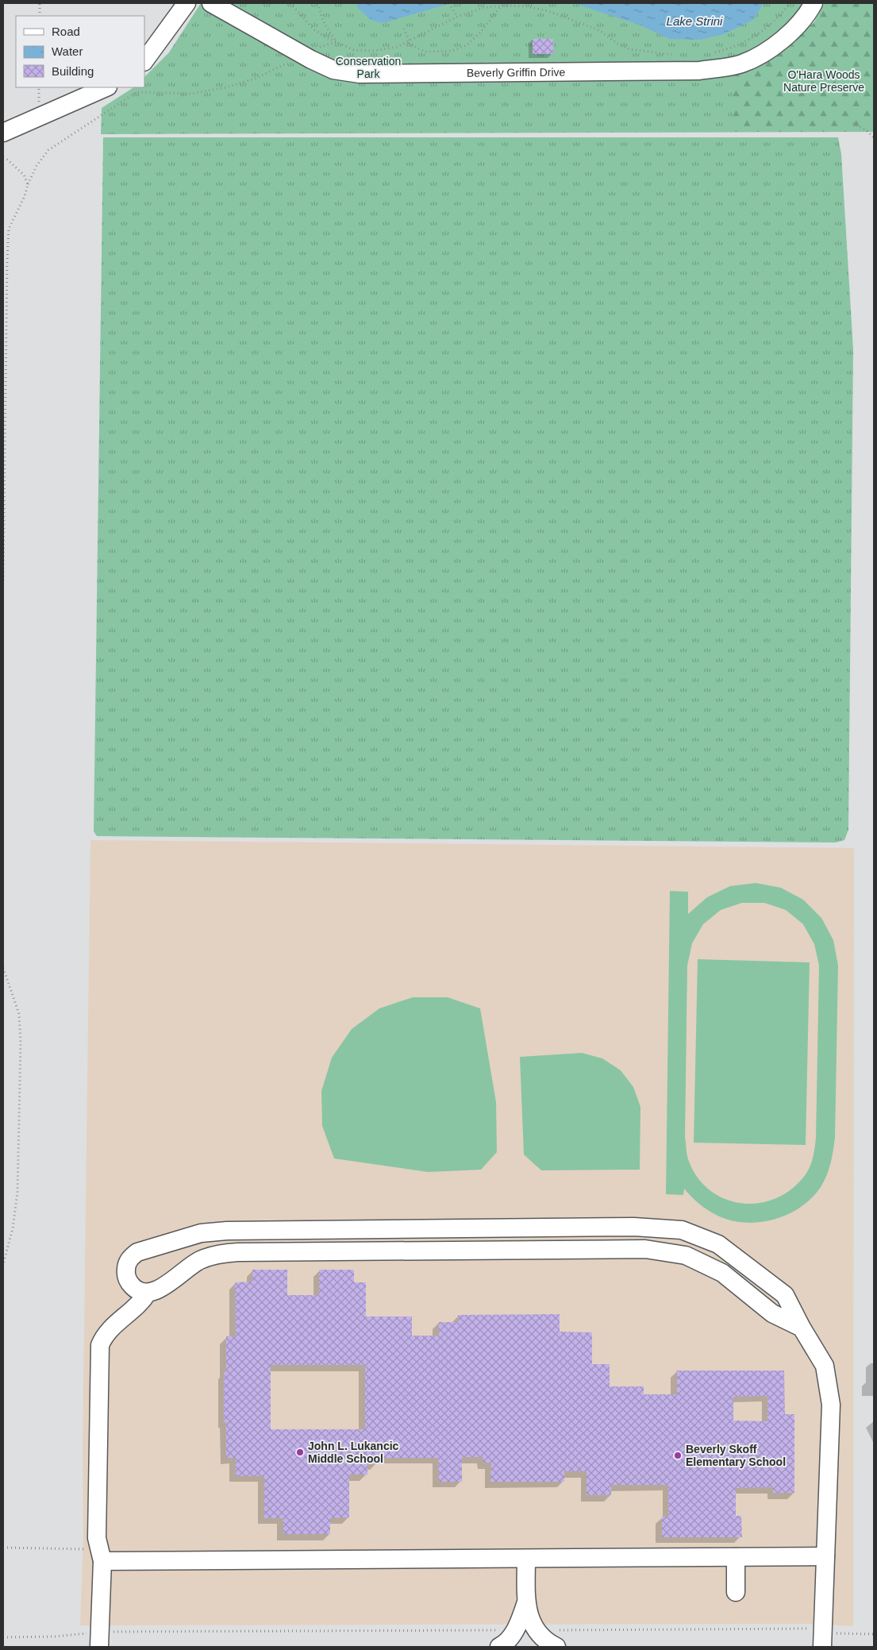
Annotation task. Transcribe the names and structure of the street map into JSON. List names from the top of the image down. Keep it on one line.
{"streets":{"street":["Beverly Griffin Drive"]},"water":["Lake Strini"],"parks":["Conservation Park","O'Hara Woods Nature Preserve"],"places":["John L. Lukancic Middle School","Beverly Skoff Elementary School"],"legend":["Road","Water","Building"]}
